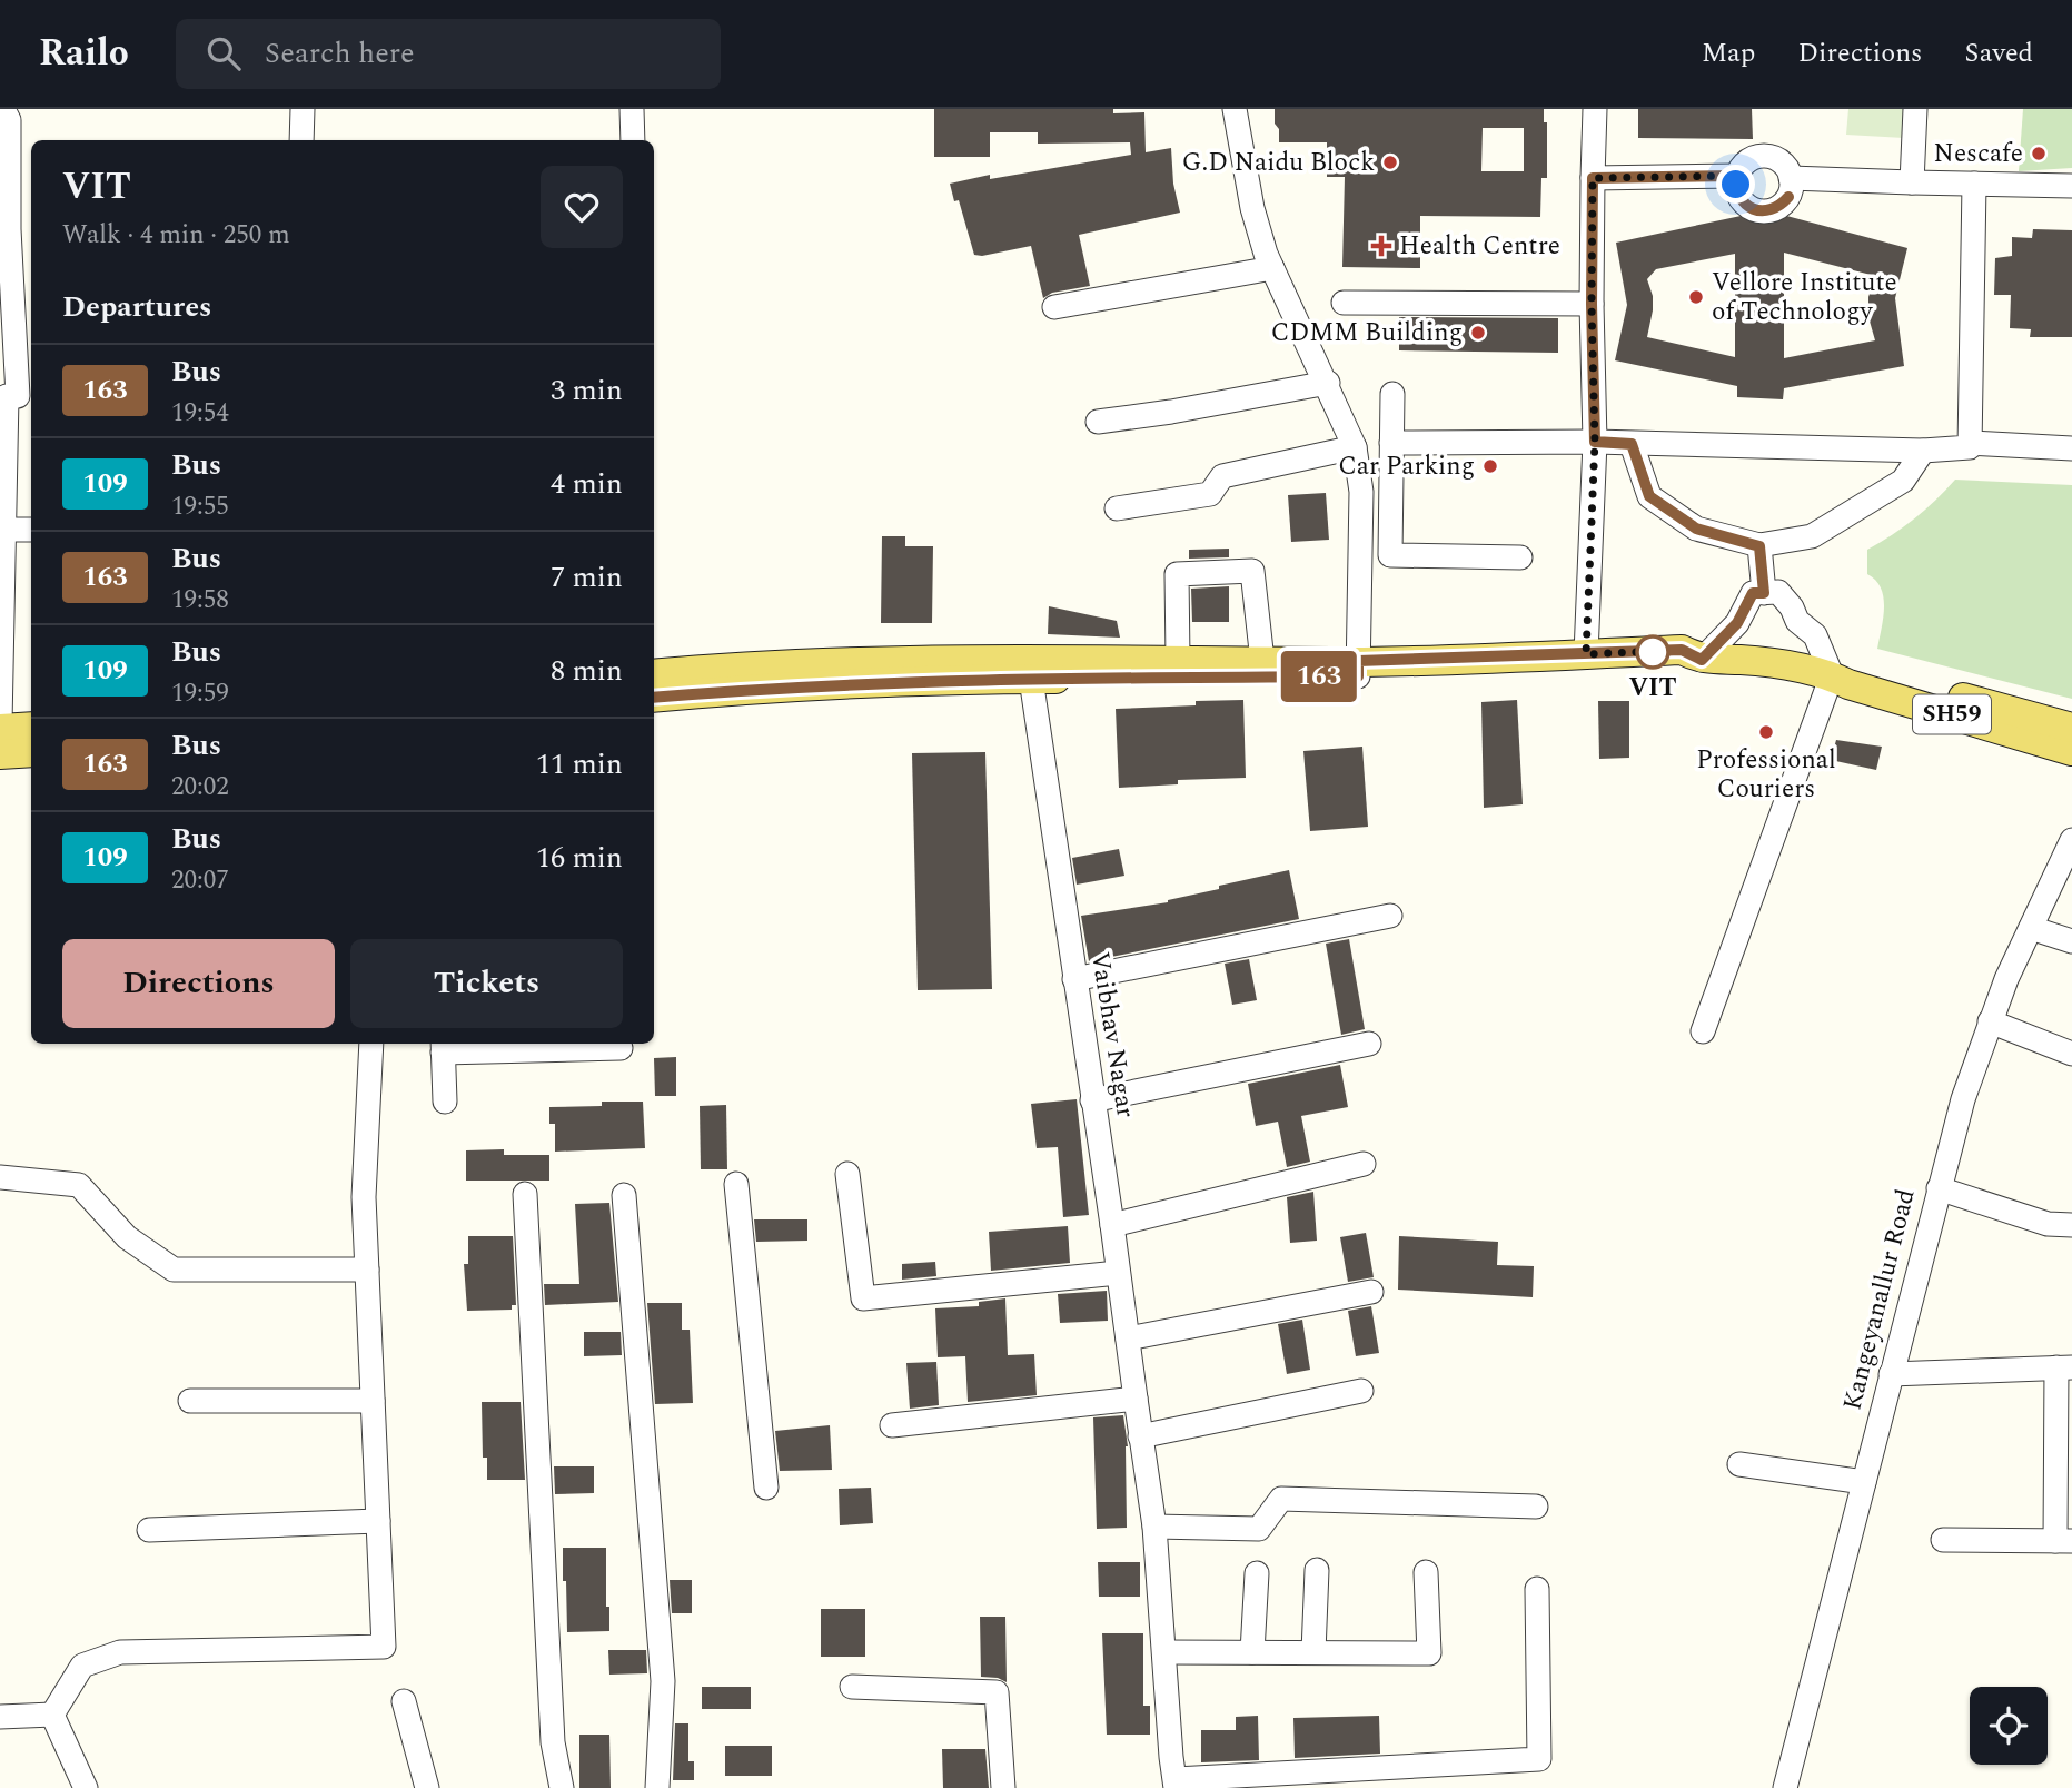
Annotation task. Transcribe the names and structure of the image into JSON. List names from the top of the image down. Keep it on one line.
{"streets":{"main road":["SH59"],"street":["Vaibhav Nagar","Kangeyanallur Road"]},"crossings":[["SH59","Vaibhav Nagar"]],"places":{"other":["Nescafe","G.D Naidu Block","Vellore Institute of Technology","CDMM Building","Car Parking","VIT","Professional Couriers"],"health":["Health Centre"]},"lines":["bus line 163"],"page":{"header":"Railo","search":"Search here","nav":["Map","Directions","Saved"],"on_map":"163","heading":[["VIT","Walk · 4 min · 250 m"],"Departures"],"list":[{"mark":"163","name":"Bus","note":"19:54","value":"3 min"},{"mark":"109","name":"Bus","note":"19:55","value":"4 min"},{"mark":"163","name":"Bus","note":"19:58","value":"7 min"},{"mark":"109","name":"Bus","note":"19:59","value":"8 min"},{"mark":"163","name":"Bus","note":"20:02","value":"11 min"},{"mark":"109","name":"Bus","note":"20:07","value":"16 min"}],"buttons":["Directions","Tickets"]}}
